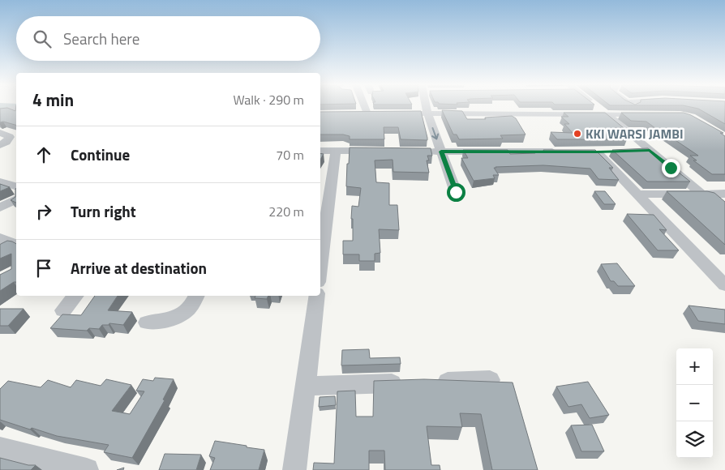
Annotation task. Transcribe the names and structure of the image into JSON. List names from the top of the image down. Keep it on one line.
{"places":["KKI WARSI JAMBI"],"page":{"search":"Search here","heading":["4 min","Walk · 290 m"],"list":[["Continue","70 m"],["Turn right","220 m"],"Arrive at destination"],"map_buttons":["+","−"]}}
